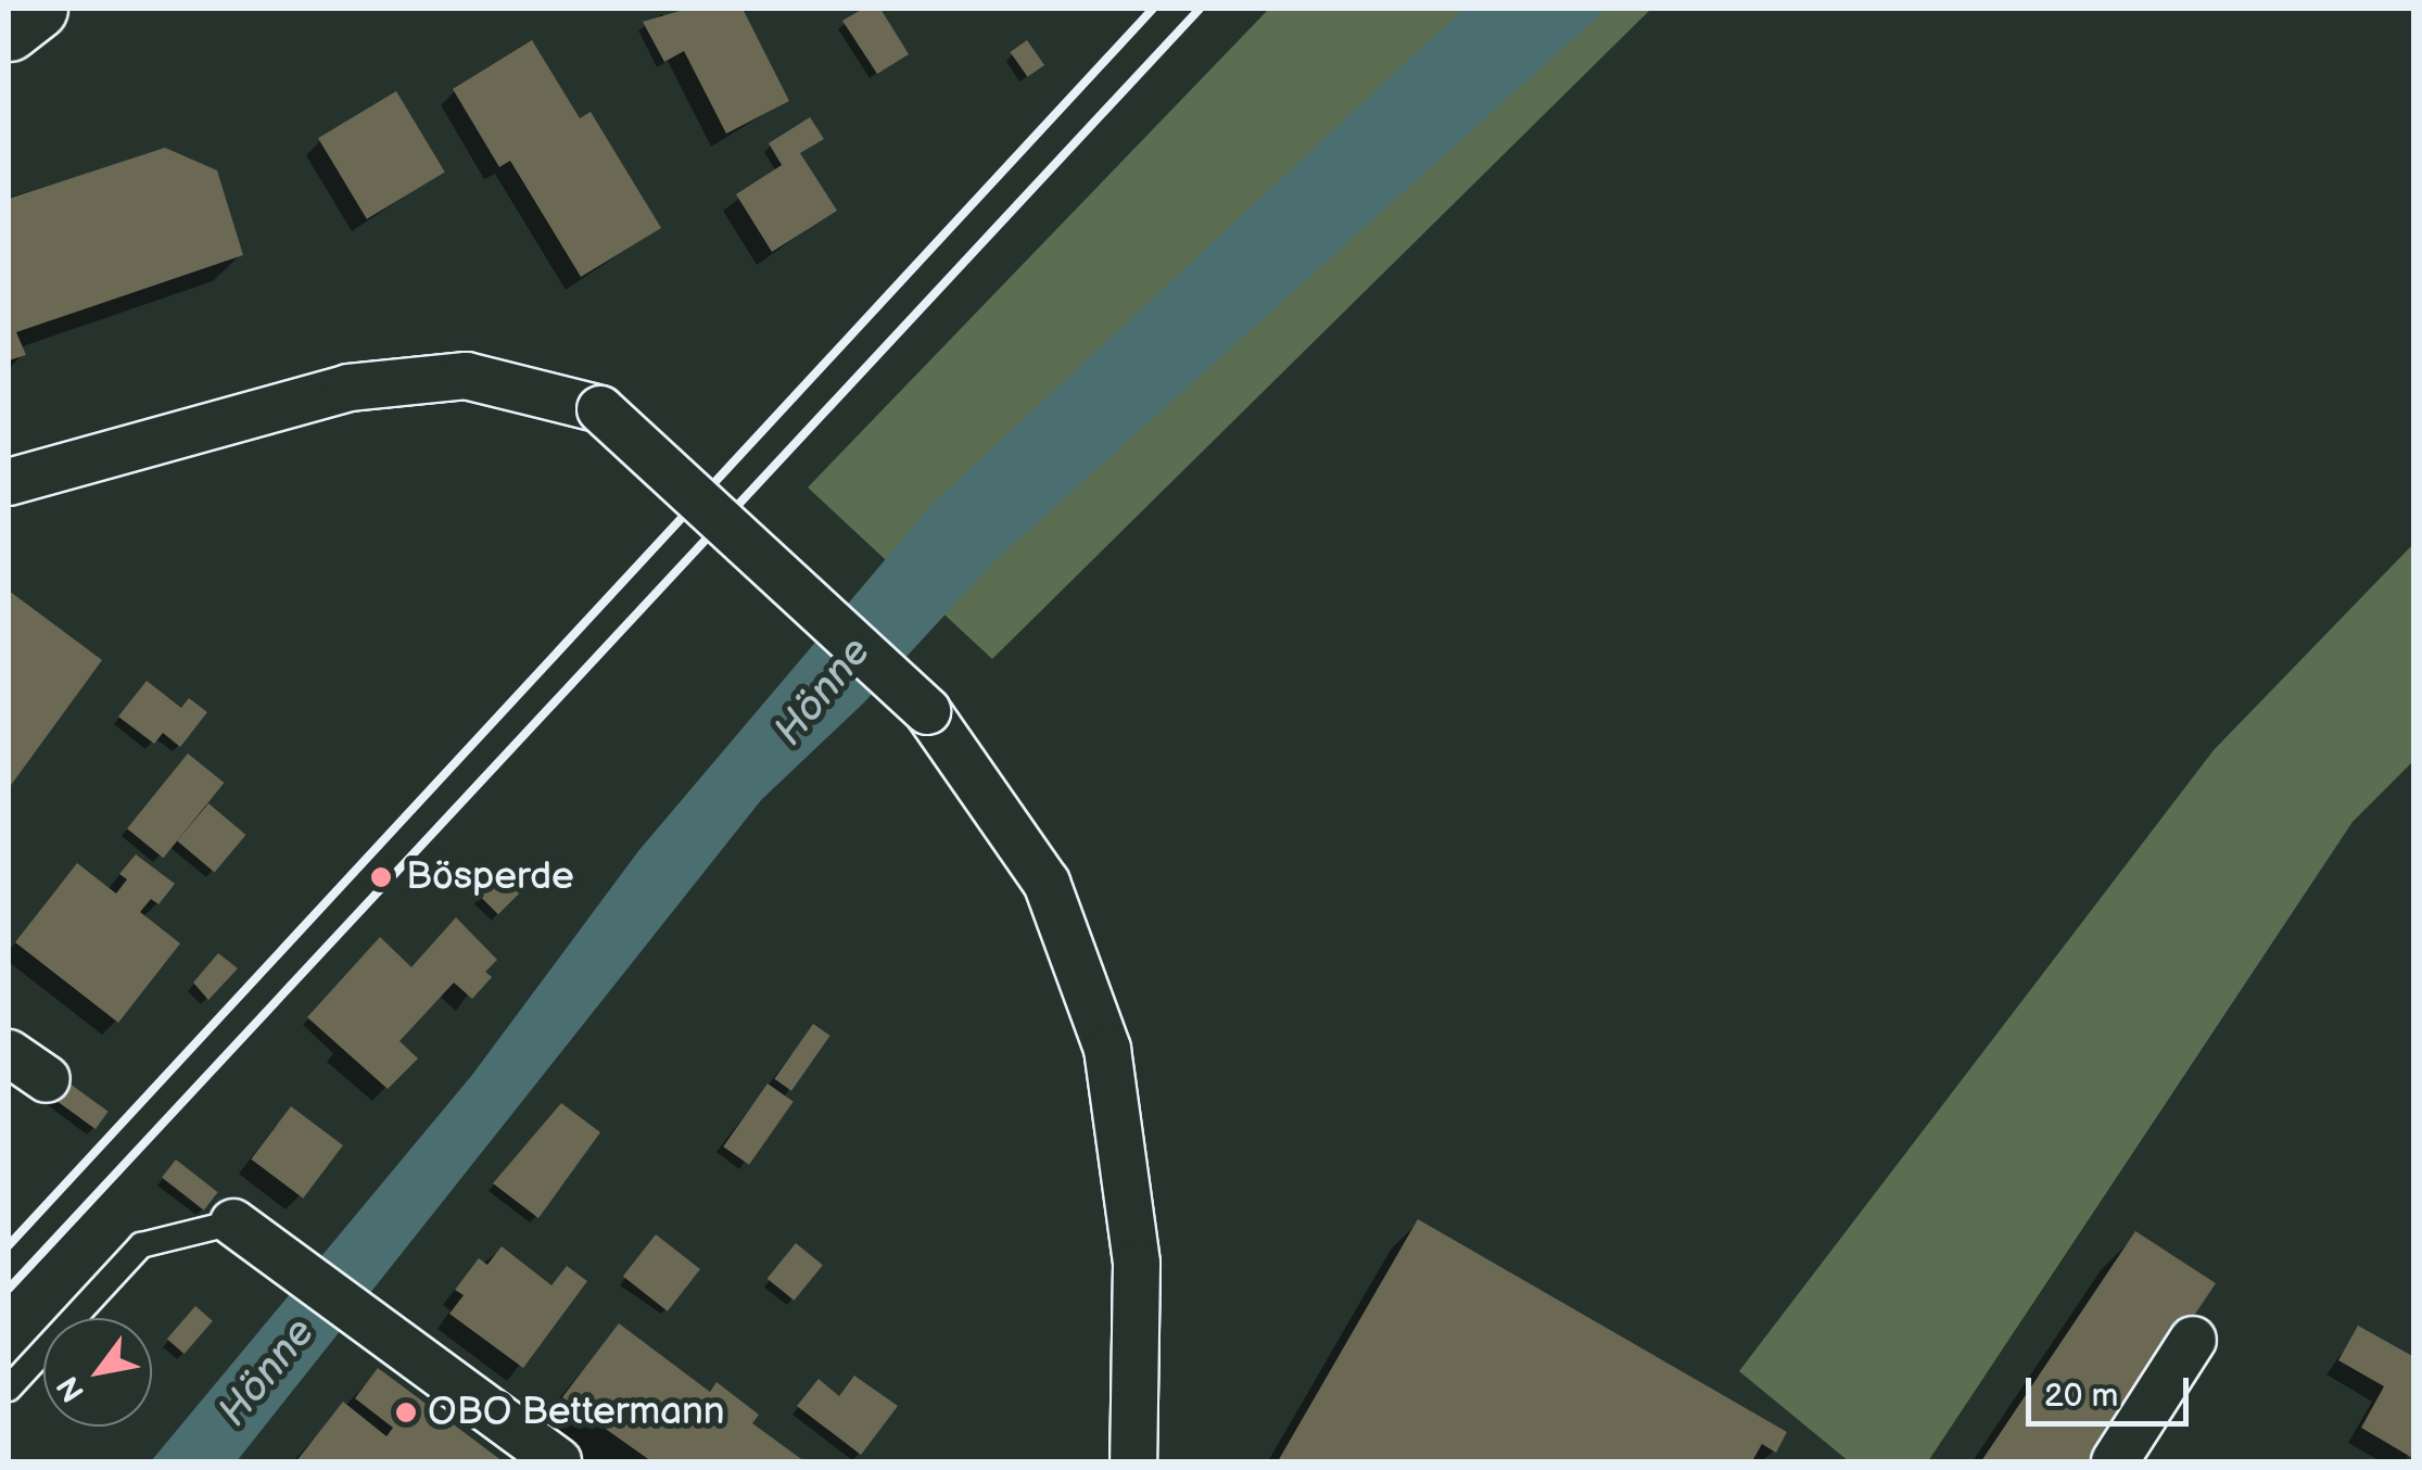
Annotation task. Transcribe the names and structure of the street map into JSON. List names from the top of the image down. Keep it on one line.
{"water":["Hönne"],"places":["Bösperde","OBO Bettermann"],"scale_bar":"20 m","north":"bottom left"}
